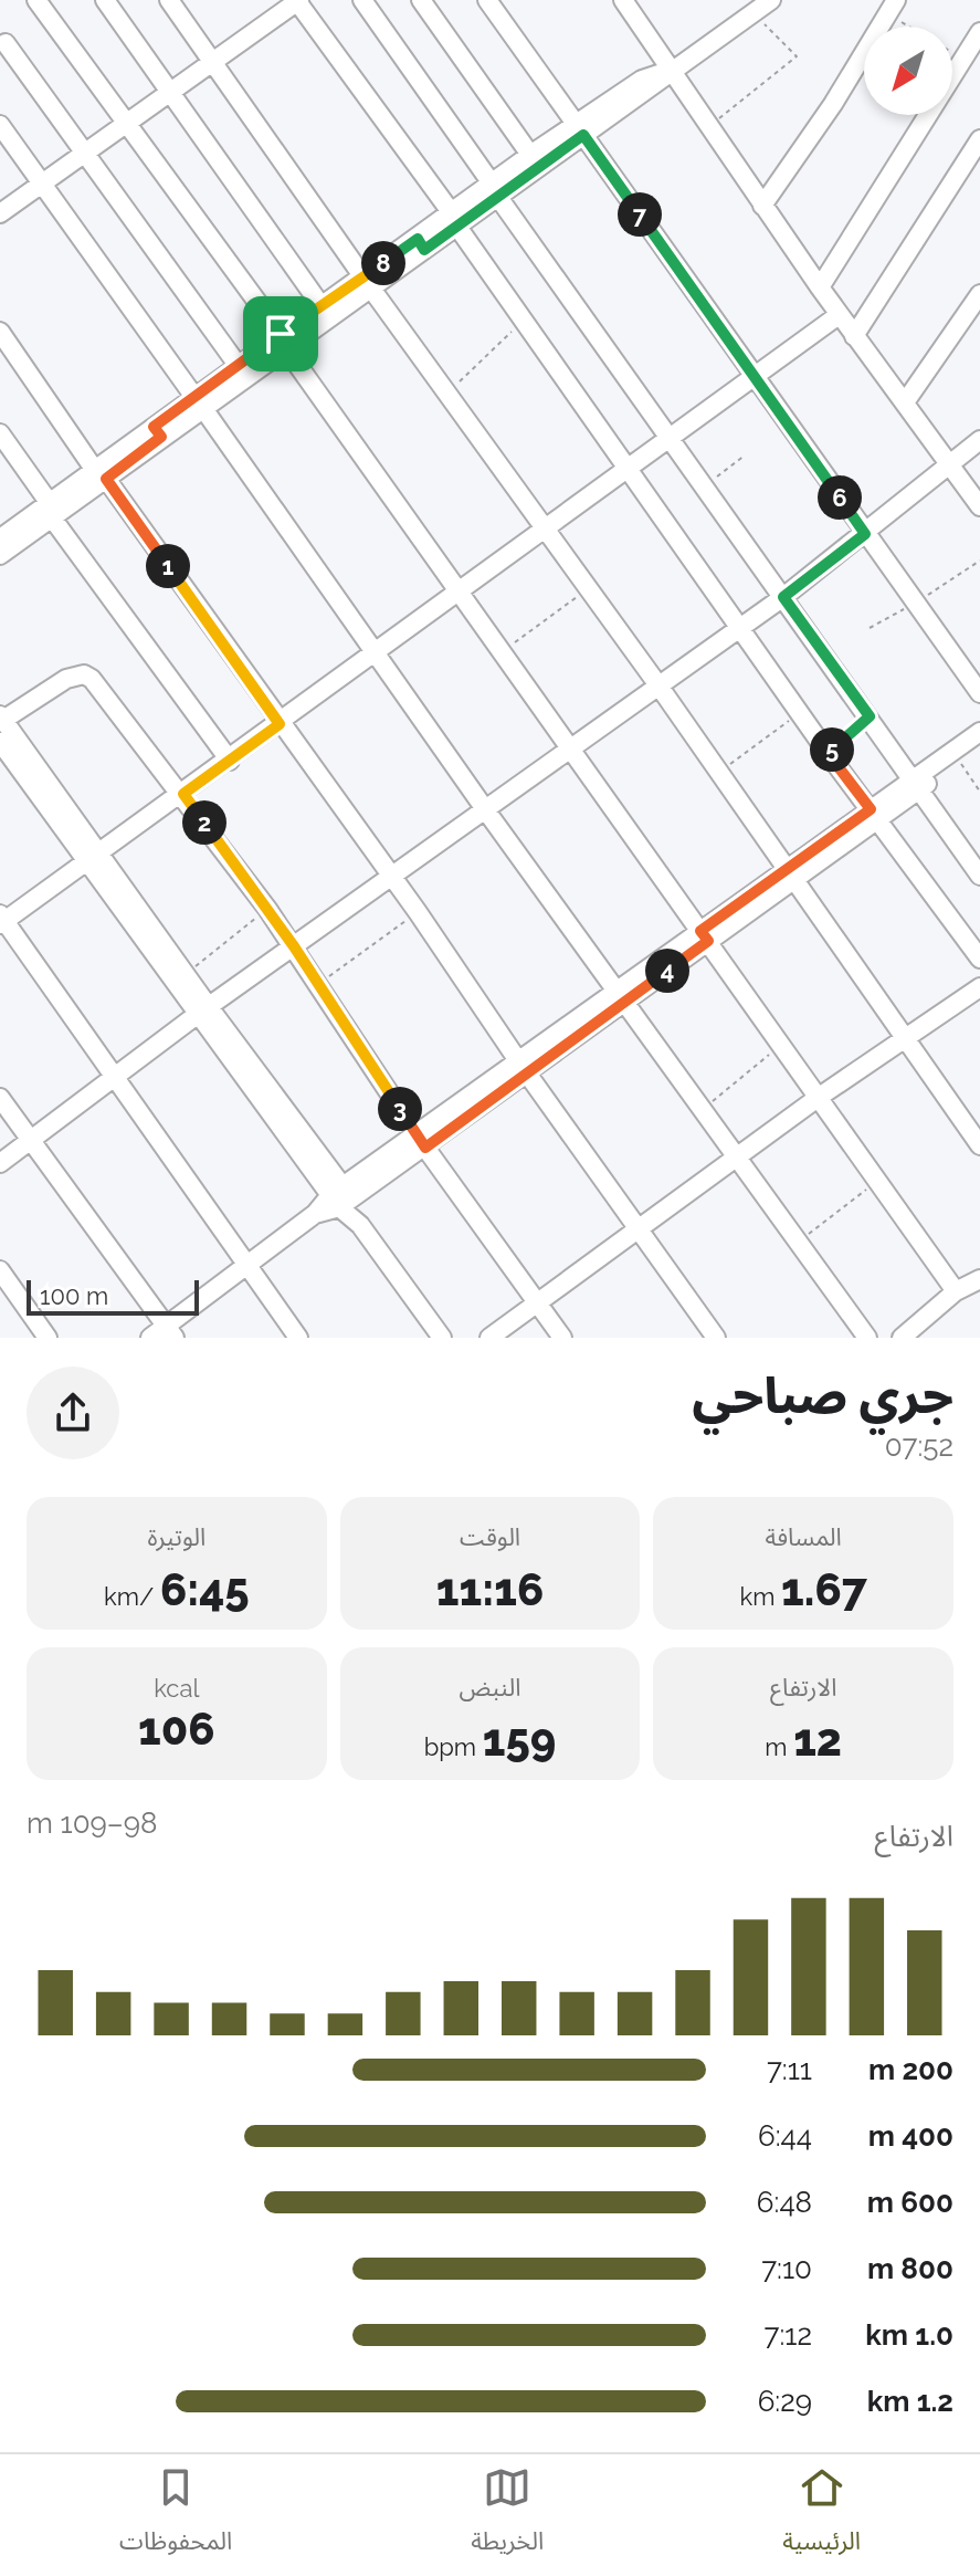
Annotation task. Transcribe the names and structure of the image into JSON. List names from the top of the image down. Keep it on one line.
{"scale_bar":"100 m","north":"bottom left","page":{"pins":["7","8","6","1","5","2","4","3"],"scale":"100 m","heading":["جري صباحي","07:52"],"stats":[["المسافة","1.67 km"],["الوقت","11:16"],["الوتيرة","6:45 /km"],["الارتفاع","12 m"],["النبض","159 bpm"],["kcal","106"]],"chart":["الارتفاع","98–109 m"],"list":[{"name":"200 m","note":"7:11"},{"name":"400 m","note":"6:44"},{"name":"600 m","note":"6:48"},{"name":"800 m","note":"7:10"},{"name":"1.0 km","note":"7:12"},{"name":"1.2 km","note":"6:29"}],"tabs":["الرئيسية","الخريطة","المحفوظات"]}}
